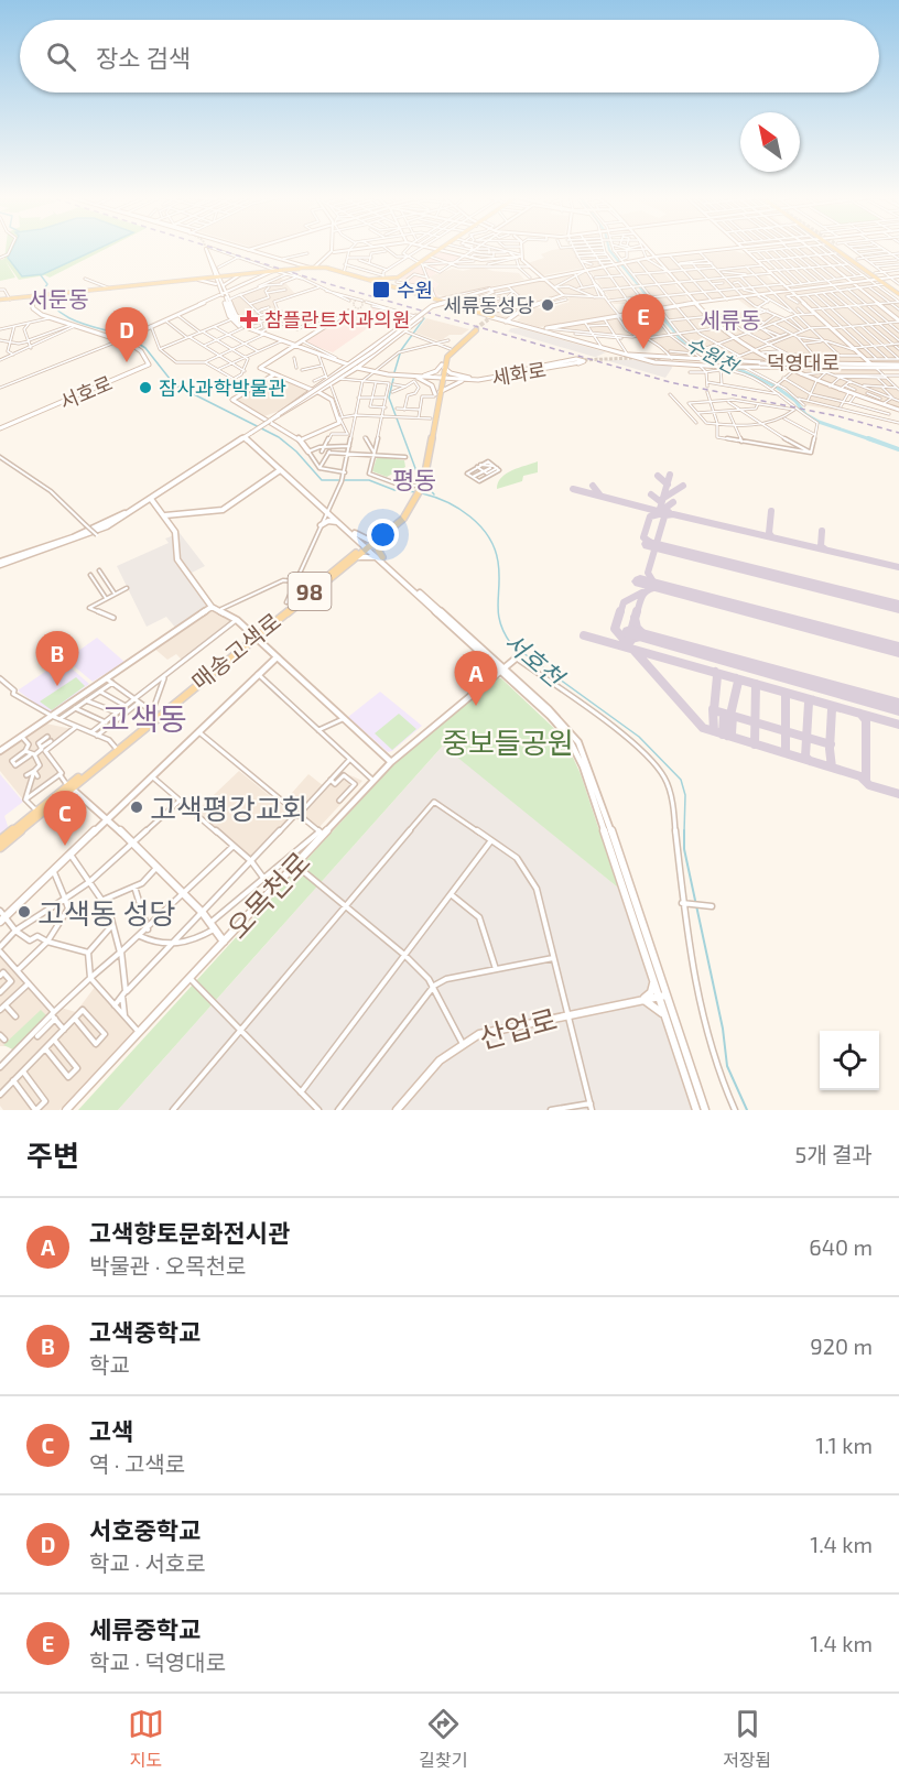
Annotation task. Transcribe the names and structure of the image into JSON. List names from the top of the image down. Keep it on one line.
{"streets":{"main road":["덕영대로","98","매송고색로"],"street":["세화로","서호로","오목천로","산업로"]},"crossings":[["세화로","매송고색로"]],"districts":["서둔동","세류동","평동","고색동"],"water":["수원천","서호천"],"parks":["중보들공원"],"places":{"transit":["수원"],"other":["세류동성당","잠사과학박물관","고색평강교회","고색동 성당"],"health":["참플란트치과의원"]},"north":"top left","page":{"search":"장소 검색","pins":["E","D","B","A","C"],"heading":["주변","5개 결과"],"list":[{"mark":"A","name":"고색향토문화전시관","note":"박물관 · 오목천로","value":"640 m"},{"mark":"B","name":"고색중학교","note":"학교","value":"920 m"},{"mark":"C","name":"고색","note":"역 · 고색로","value":"1.1 km"},{"mark":"D","name":"서호중학교","note":"학교 · 서호로","value":"1.4 km"},{"mark":"E","name":"세류중학교","note":"학교 · 덕영대로","value":"1.4 km"}],"nav":["지도","길찾기","저장됨"]}}
